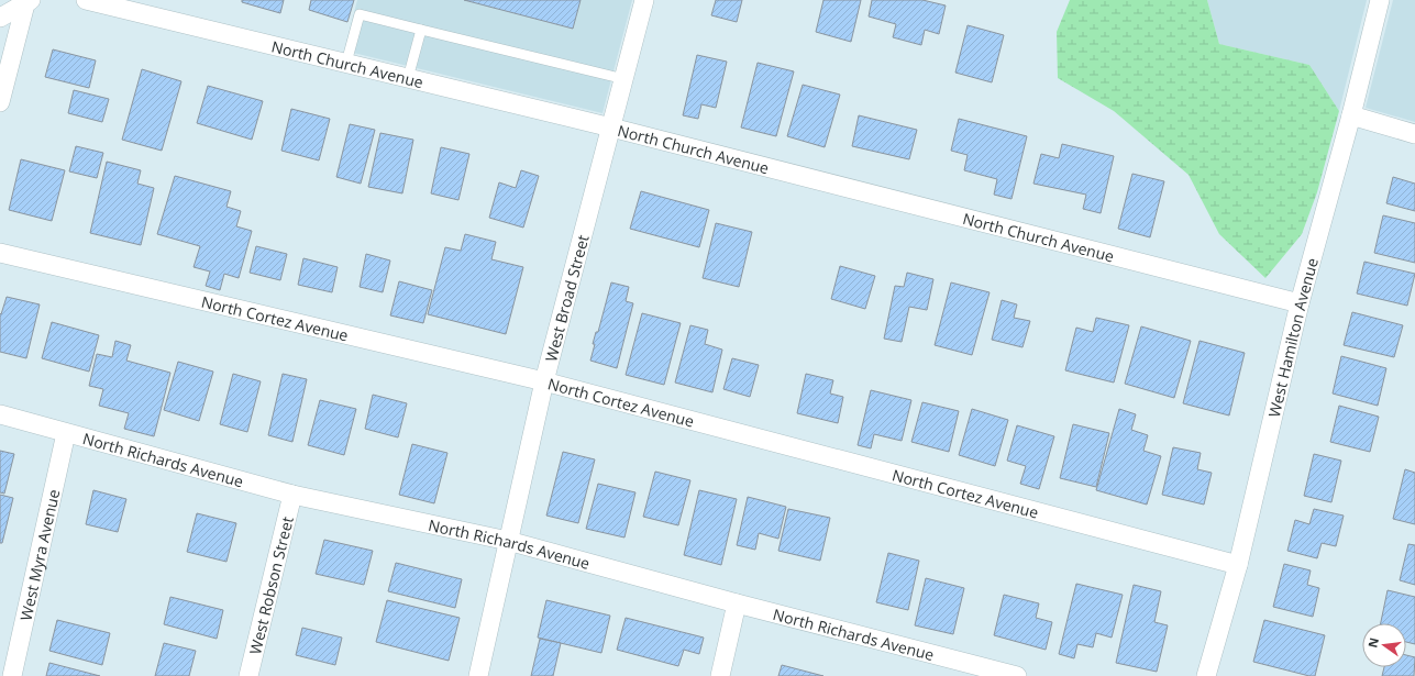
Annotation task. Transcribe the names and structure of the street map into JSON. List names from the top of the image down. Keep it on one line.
{"streets":{"street":["North Church Avenue","West Broad Street","North Cortez Avenue","West Hamilton Avenue","North Richards Avenue","West Myra Avenue","West Robson Street"]},"crossings":[["North Church Avenue","West Broad Street"],["North Church Avenue","West Hamilton Avenue"],["West Broad Street","North Cortez Avenue"],["West Broad Street","North Richards Avenue"],["North Cortez Avenue","West Hamilton Avenue"],["North Richards Avenue","West Myra Avenue"],["North Richards Avenue","West Robson Street"]],"north":"left"}
